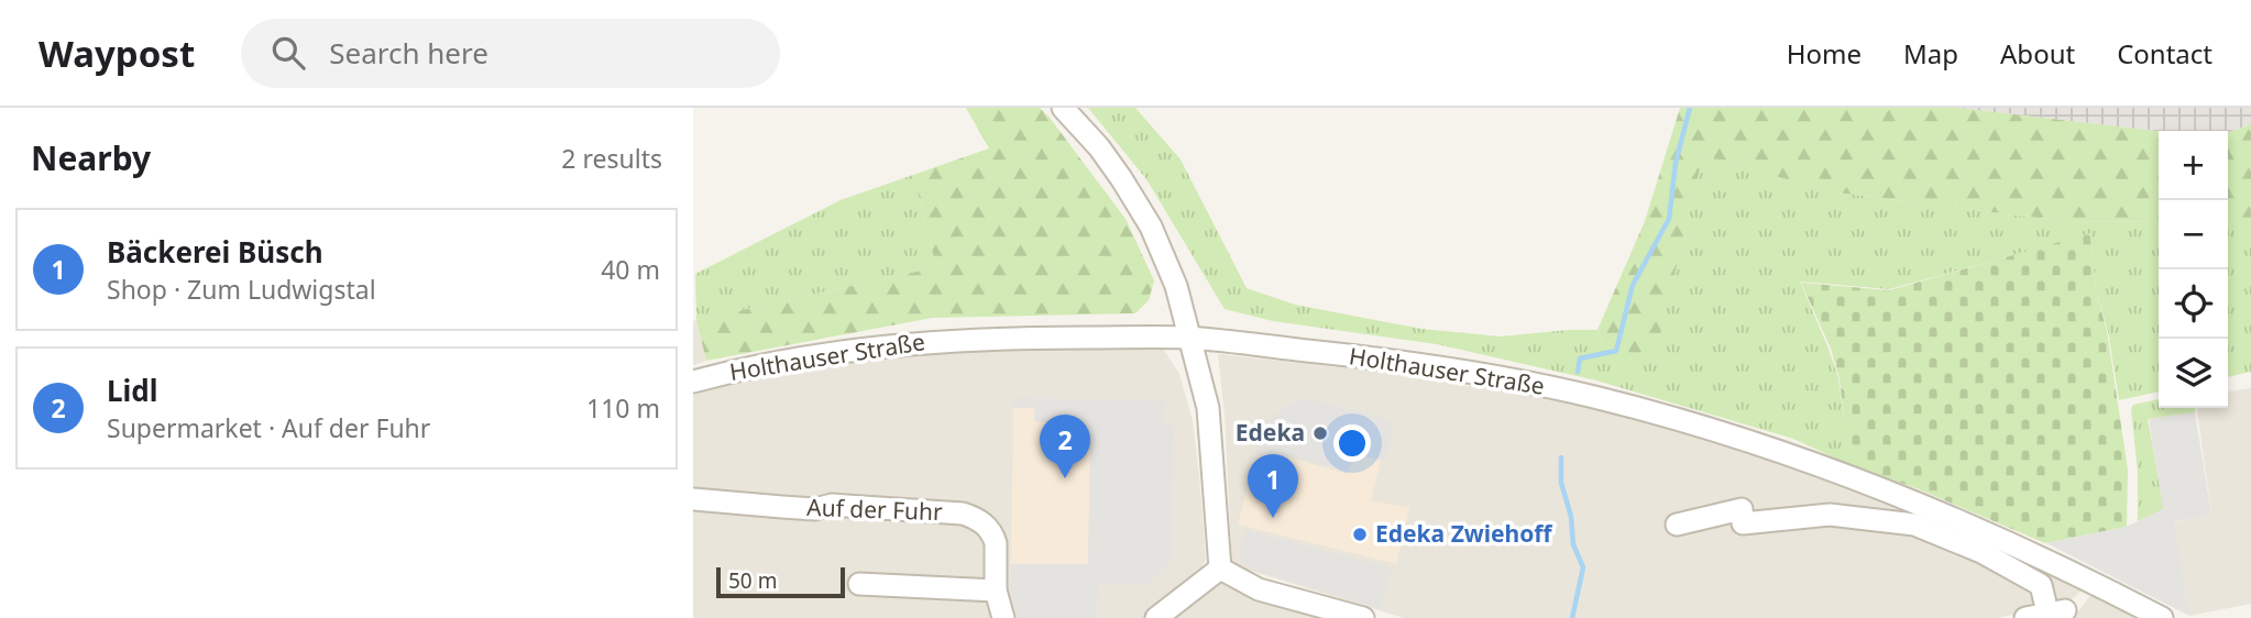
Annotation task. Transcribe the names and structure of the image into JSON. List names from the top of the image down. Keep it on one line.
{"streets":{"street":["Holthauser Straße","Auf der Fuhr"]},"places":["Edeka","Edeka Zwiehoff"],"scale_bar":"50 m","page":{"header":"Waypost","search":"Search here","nav":["Home","Map","About","Contact"],"heading":["Nearby","2 results"],"map_buttons":["+","−"],"list":[{"mark":"1","name":"Bäckerei Büsch","note":"Shop · Zum Ludwigstal","value":"40 m"},{"mark":"2","name":"Lidl","note":"Supermarket · Auf der Fuhr","value":"110 m"}],"pins":["2","1"],"scale":"50 m"}}
